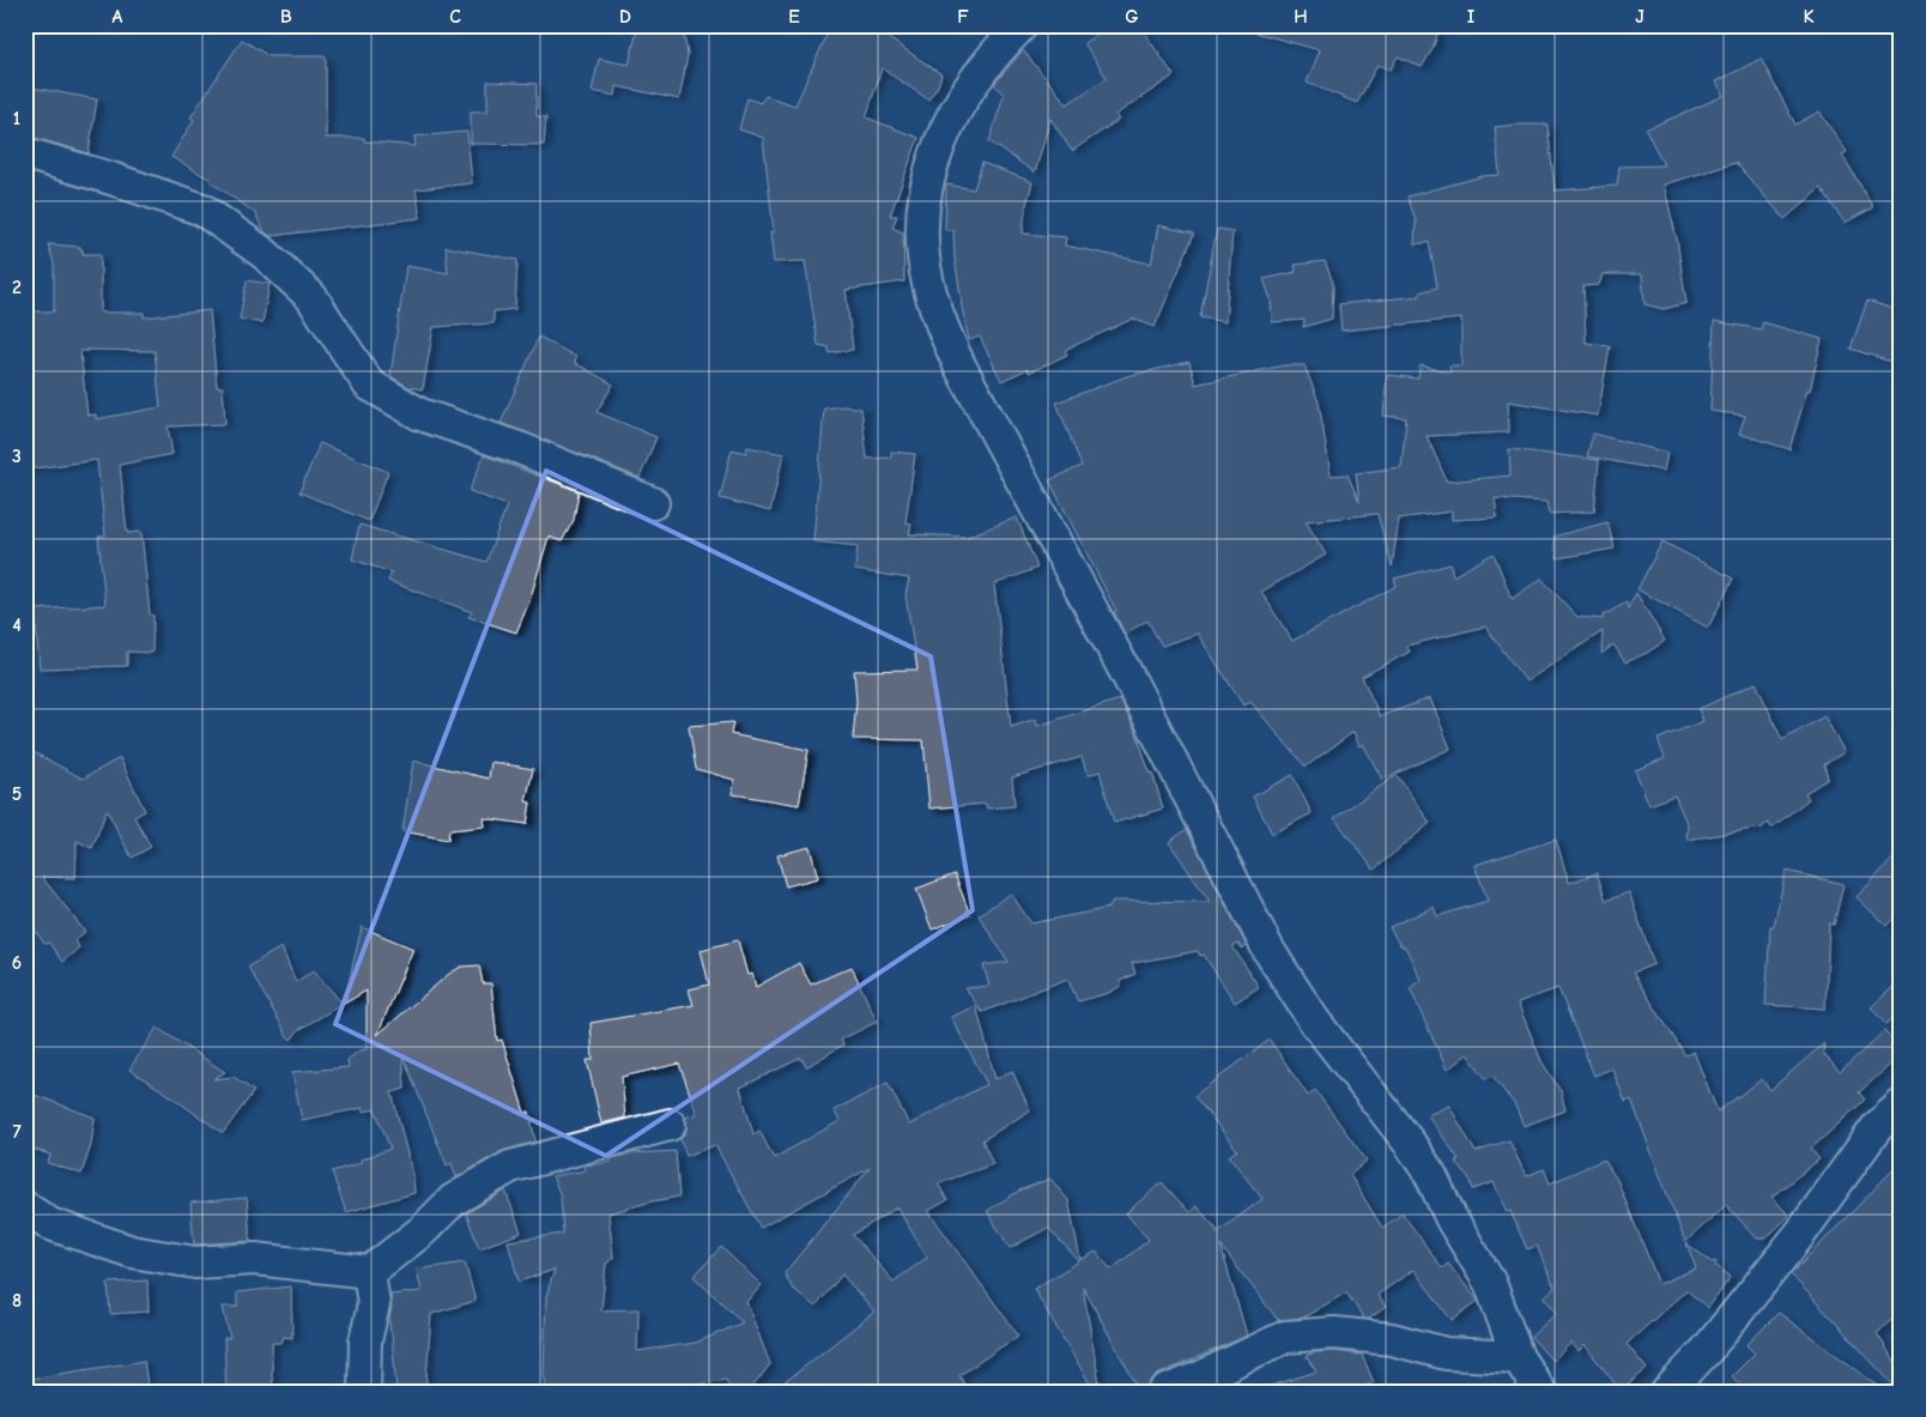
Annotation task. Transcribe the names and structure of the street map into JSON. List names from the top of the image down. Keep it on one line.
{"grid":{"columns":["A","B","C","D","E","F","G","H","I","J","K"],"rows":["1","2","3","4","5","6","7","8"]}}
